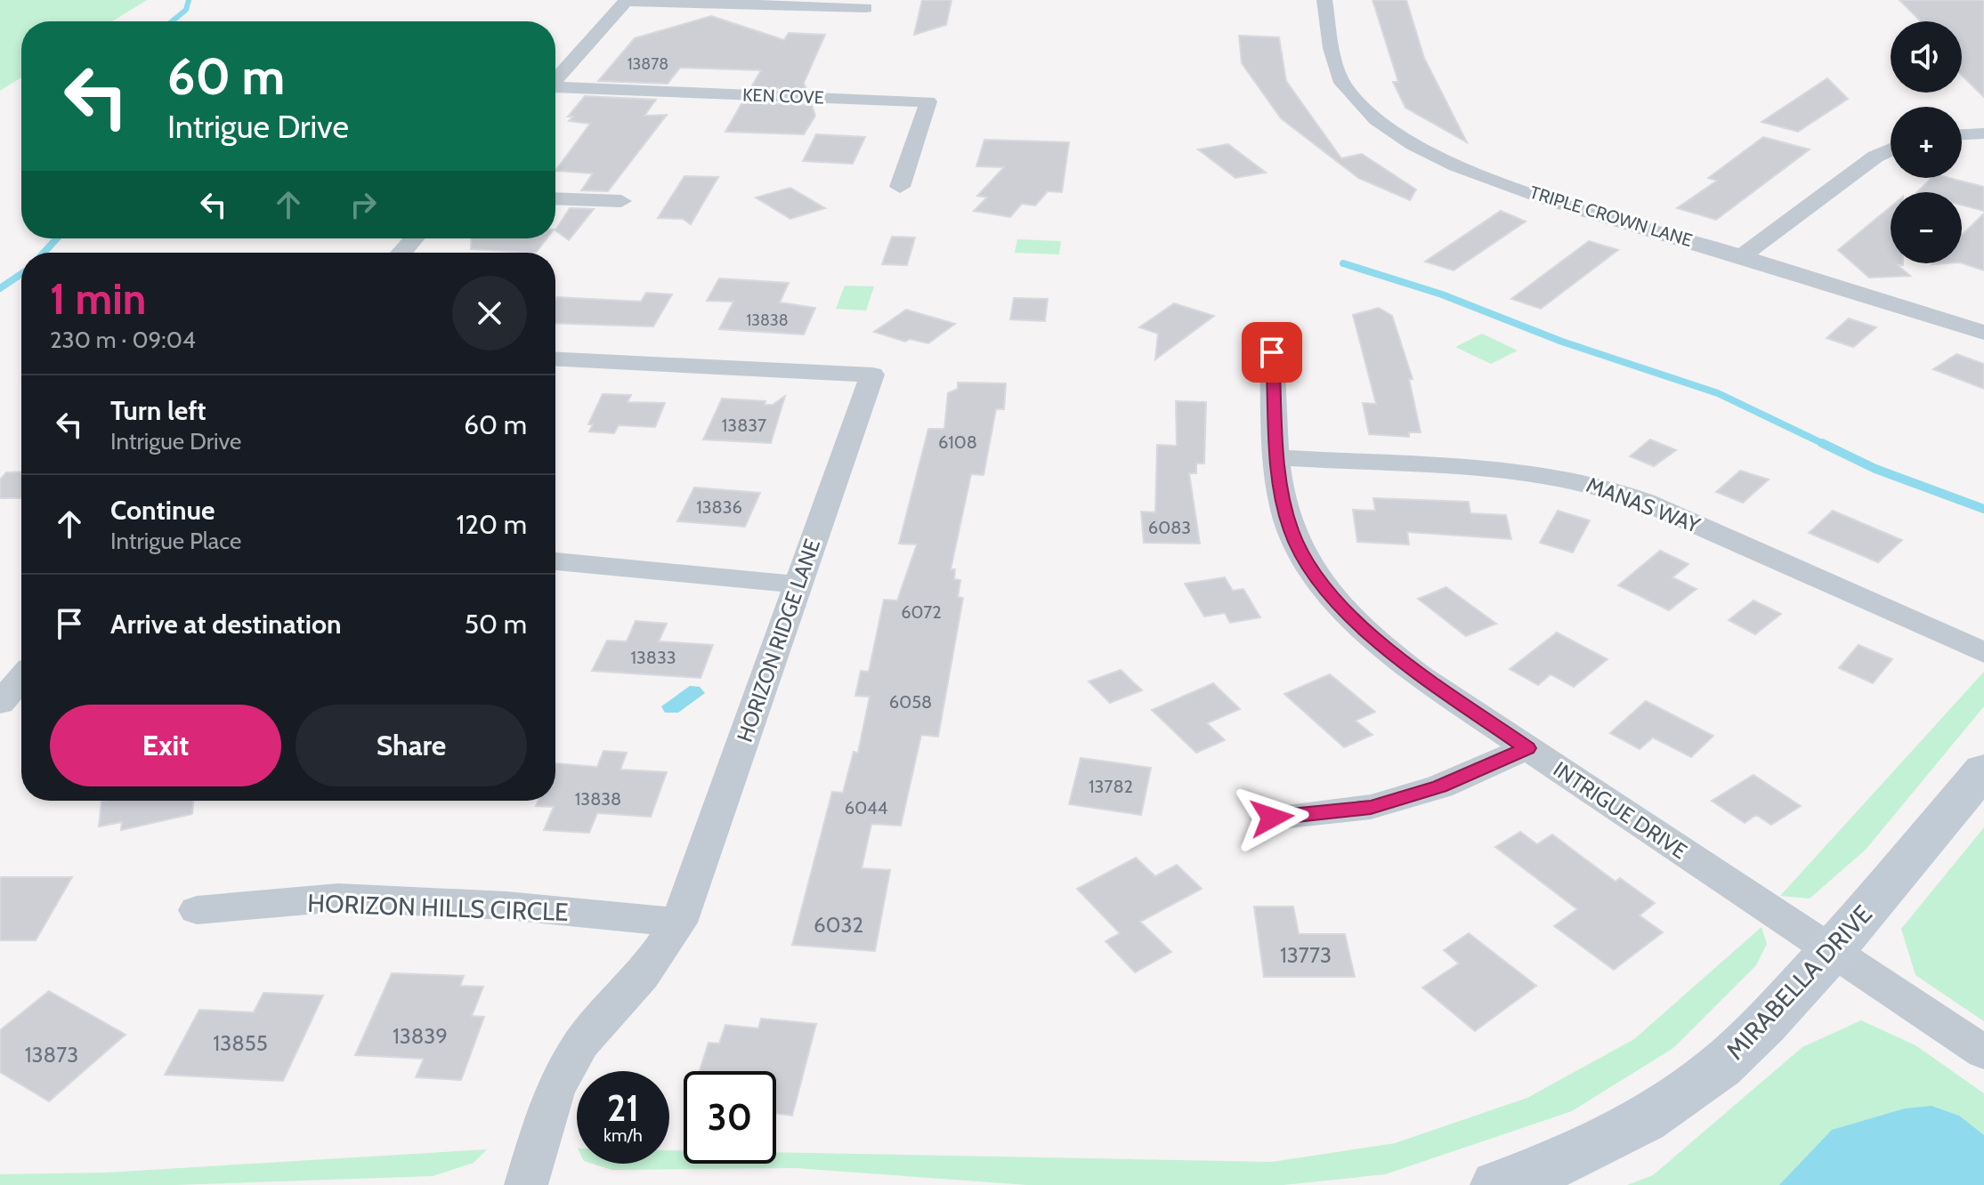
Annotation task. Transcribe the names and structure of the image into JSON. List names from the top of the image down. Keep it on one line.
{"streets":{"street":["KEN COVE","TRIPLE CROWN LANE","MANAS WAY","HORIZON RIDGE LANE","INTRIGUE DRIVE","HORIZON HILLS CIRCLE","MIRABELLA DRIVE"]},"crossings":[["MANAS WAY","INTRIGUE DRIVE"],["HORIZON RIDGE LANE","HORIZON HILLS CIRCLE"],["INTRIGUE DRIVE","MIRABELLA DRIVE"]],"house_numbers":["13878","13838","13837","6108","13836","6083","6072","13833","6058","13782","13838","6044","6032","13773","13839","13855","13873"],"page":{"map_buttons":["+","−"],"turn":["60 m","Intrigue Drive"],"heading":["1 min","230 m · 09:04"],"list":[{"name":"Turn left","note":"Intrigue Drive","value":"60 m"},{"name":"Continue","note":"Intrigue Place","value":"120 m"},{"name":"Arrive at destination","value":"50 m"}],"buttons":["Exit","Share"],"speed":"21 km/h","limit":"30"}}
